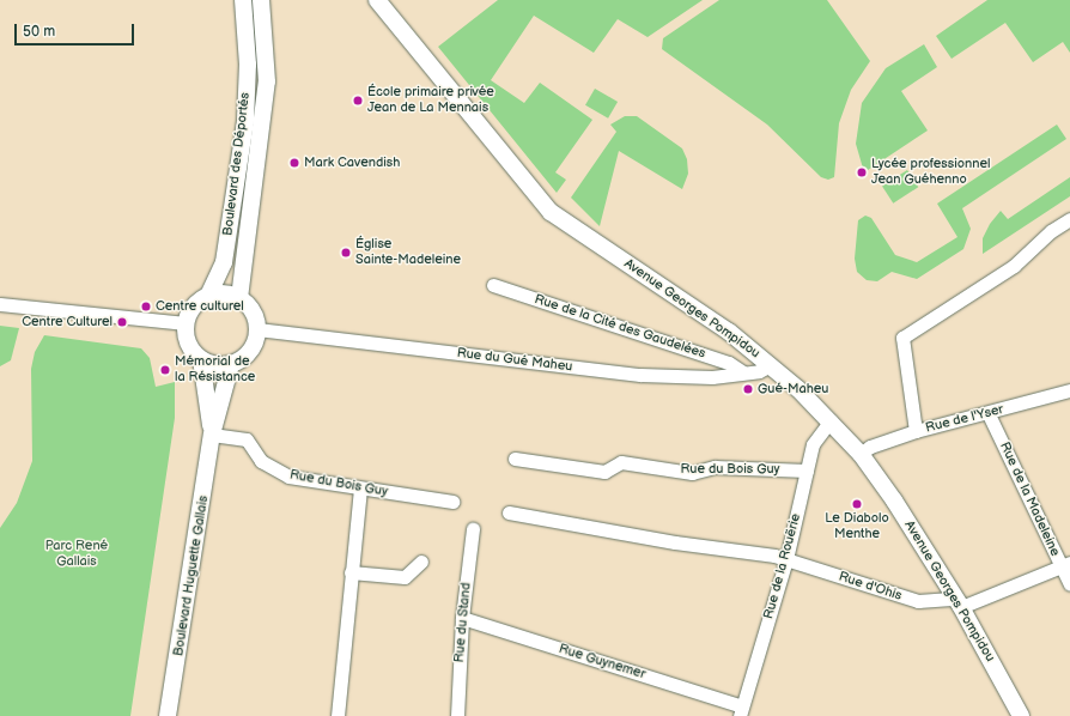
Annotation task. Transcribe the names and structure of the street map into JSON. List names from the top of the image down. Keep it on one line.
{"streets":{"street":["Boulevard des Déportés","Avenue Georges Pompidou","Rue de la Cité des Gaudelées","Rue du Gué Maheu","Rue de l'Yser","Rue du Bois Guy","Rue de la Madeleine","Rue de la Rouërie","Boulevard Huguette Gallais","Rue d'Ohis","Rue du Stand","Rue Guynemer"]},"crossings":[["Boulevard des Déportés","Rue du Gué Maheu"],["Boulevard des Déportés","Boulevard Huguette Gallais"],["Avenue Georges Pompidou","Rue du Gué Maheu"],["Avenue Georges Pompidou","Rue de l'Yser"],["Avenue Georges Pompidou","Rue de la Rouërie"],["Avenue Georges Pompidou","Rue d'Ohis"],["Rue de la Cité des Gaudelées","Rue du Gué Maheu"],["Rue du Gué Maheu","Boulevard Huguette Gallais"],["Rue de l'Yser","Rue de la Madeleine"],["Rue du Bois Guy","Rue de la Rouërie"],["Rue du Bois Guy","Boulevard Huguette Gallais"],["Rue de la Madeleine","Rue d'Ohis"],["Rue de la Rouërie","Rue d'Ohis"],["Rue de la Rouërie","Rue Guynemer"],["Rue du Stand","Rue Guynemer"]],"parks":["Parc René Gallais"],"places":["École primaire privée Jean de La Mennais","Mark Cavendish","Lycée professionnel Jean Guéhenno","Église Sainte-Madeleine","Centre culturel","Centre Culturel","Mémorial de la Résistance","Gué-Maheu","Le Diabolo Menthe"],"scale_bar":"50 m"}
